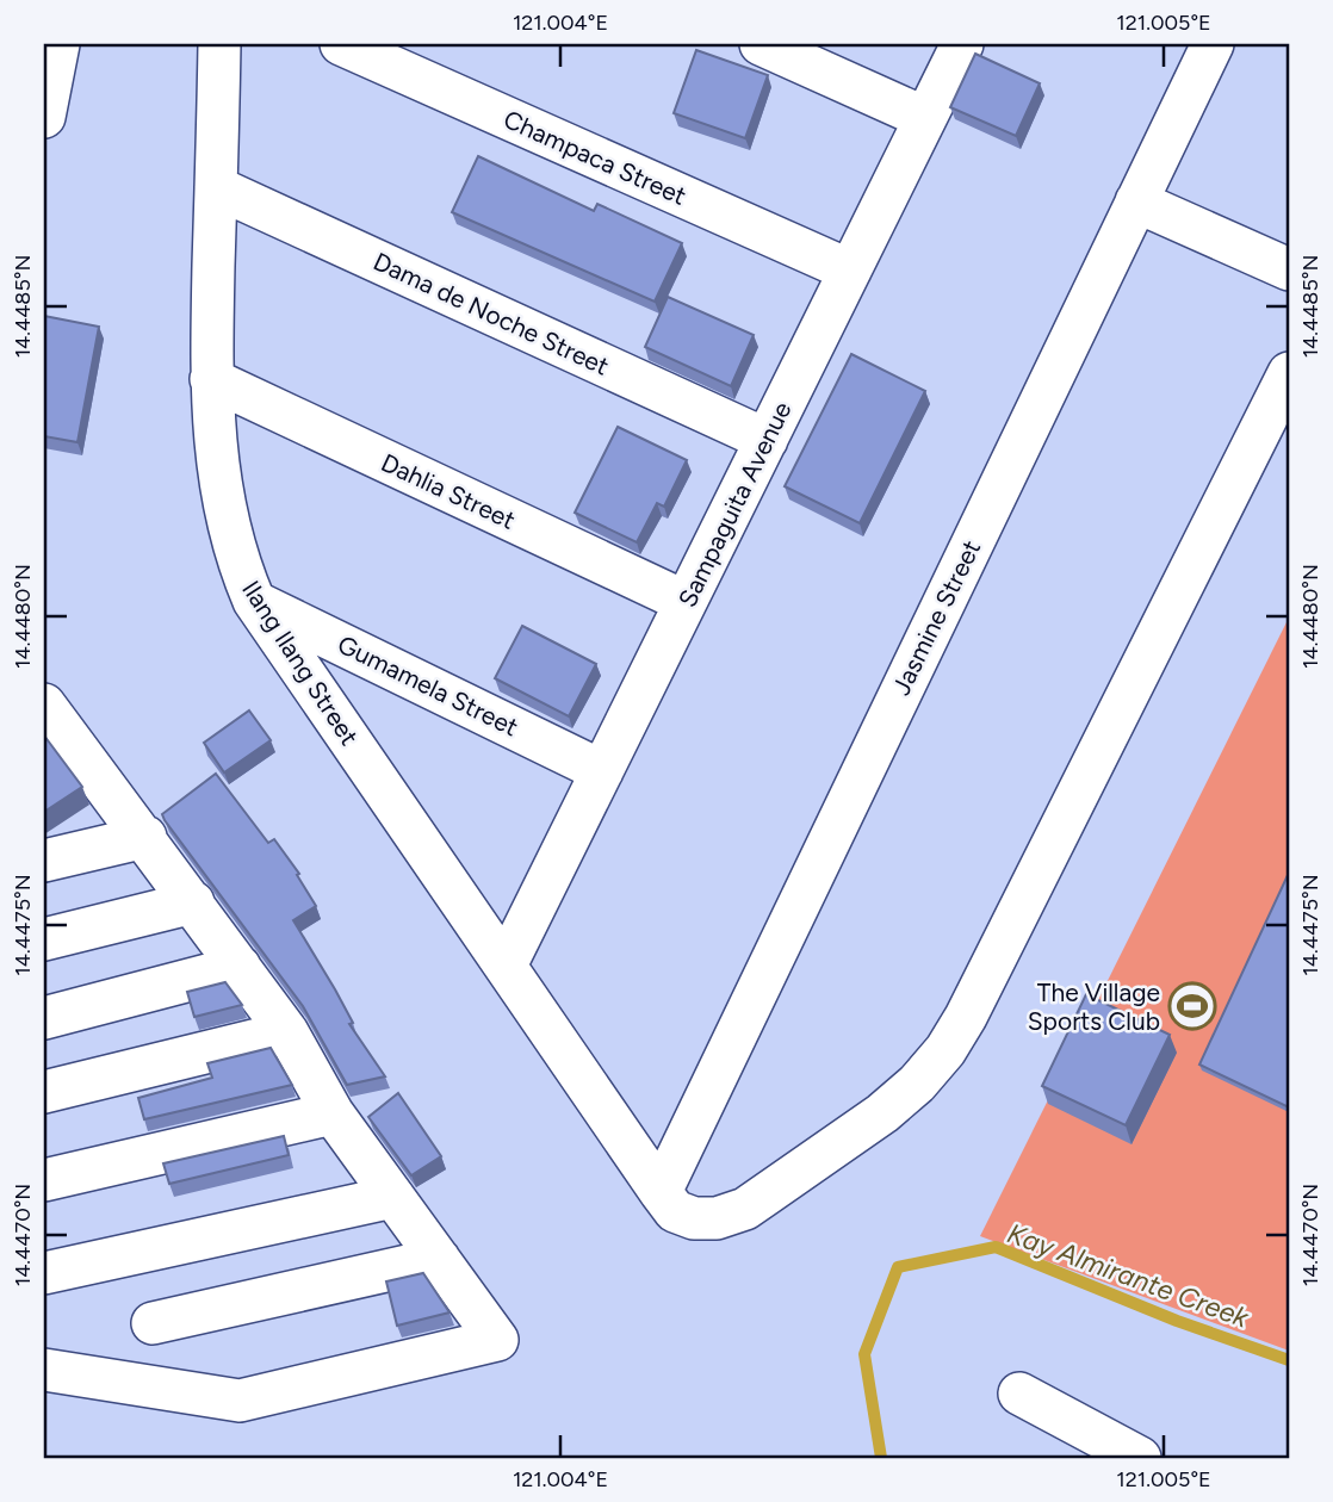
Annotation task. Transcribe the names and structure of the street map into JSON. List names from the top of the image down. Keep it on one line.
{"streets":{"street":["Champaca Street","Dama de Noche Street","Dahlia Street","Sampaguita Avenue","Jasmine Street","Ilang Ilang Street","Gumamela Street"]},"crossings":[["Champaca Street","Sampaguita Avenue"],["Dama de Noche Street","Sampaguita Avenue"],["Dama de Noche Street","Ilang Ilang Street"],["Dahlia Street","Sampaguita Avenue"],["Dahlia Street","Ilang Ilang Street"],["Sampaguita Avenue","Ilang Ilang Street"],["Sampaguita Avenue","Gumamela Street"],["Jasmine Street","Ilang Ilang Street"],["Ilang Ilang Street","Gumamela Street"]],"water":["Kay Almirante Creek"],"places":{"sports":["The Village Sports Club"]},"coordinates":["121.004°E","121.005°E","14.4485°N","14.4480°N","14.4475°N","14.4470°N"]}
